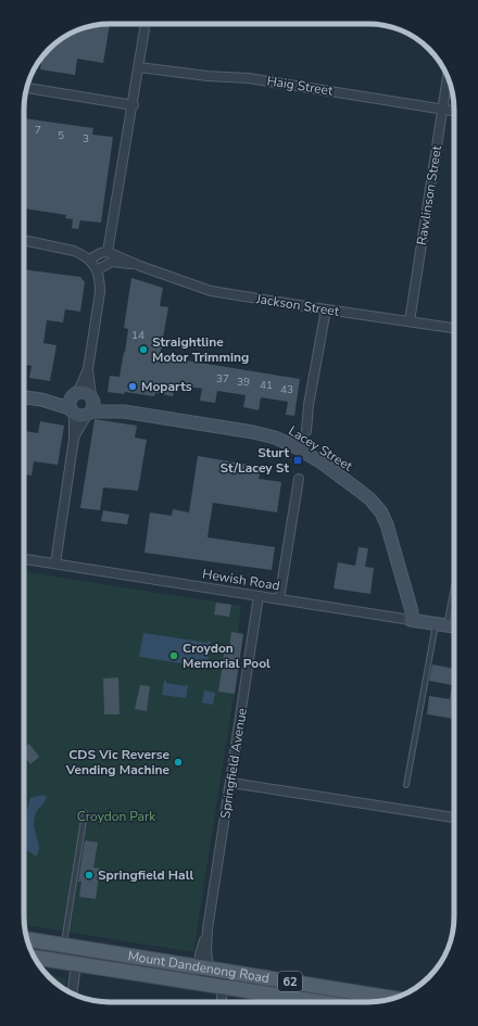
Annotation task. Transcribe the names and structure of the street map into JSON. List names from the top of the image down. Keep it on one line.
{"streets":{"main road":["Mount Dandenong Road","62"],"street":["Haig Street","Rawlinson Street","Jackson Street","Lacey Street","Hewish Road","Springfield Avenue"]},"crossings":[["Haig Street","Rawlinson Street"],["Rawlinson Street","Jackson Street"],["Lacey Street","Hewish Road"],["Hewish Road","Springfield Avenue"],["Springfield Avenue","Mount Dandenong Road"]],"parks":["Croydon Park"],"places":{"other":["Straightline Motor Trimming","Moparts","Croydon Memorial Pool","CDS Vic Reverse Vending Machine","Springfield Hall"],"transit":["Sturt St/Lacey St"]},"house_numbers":["7","5","3","14","37","39","41","43"]}
